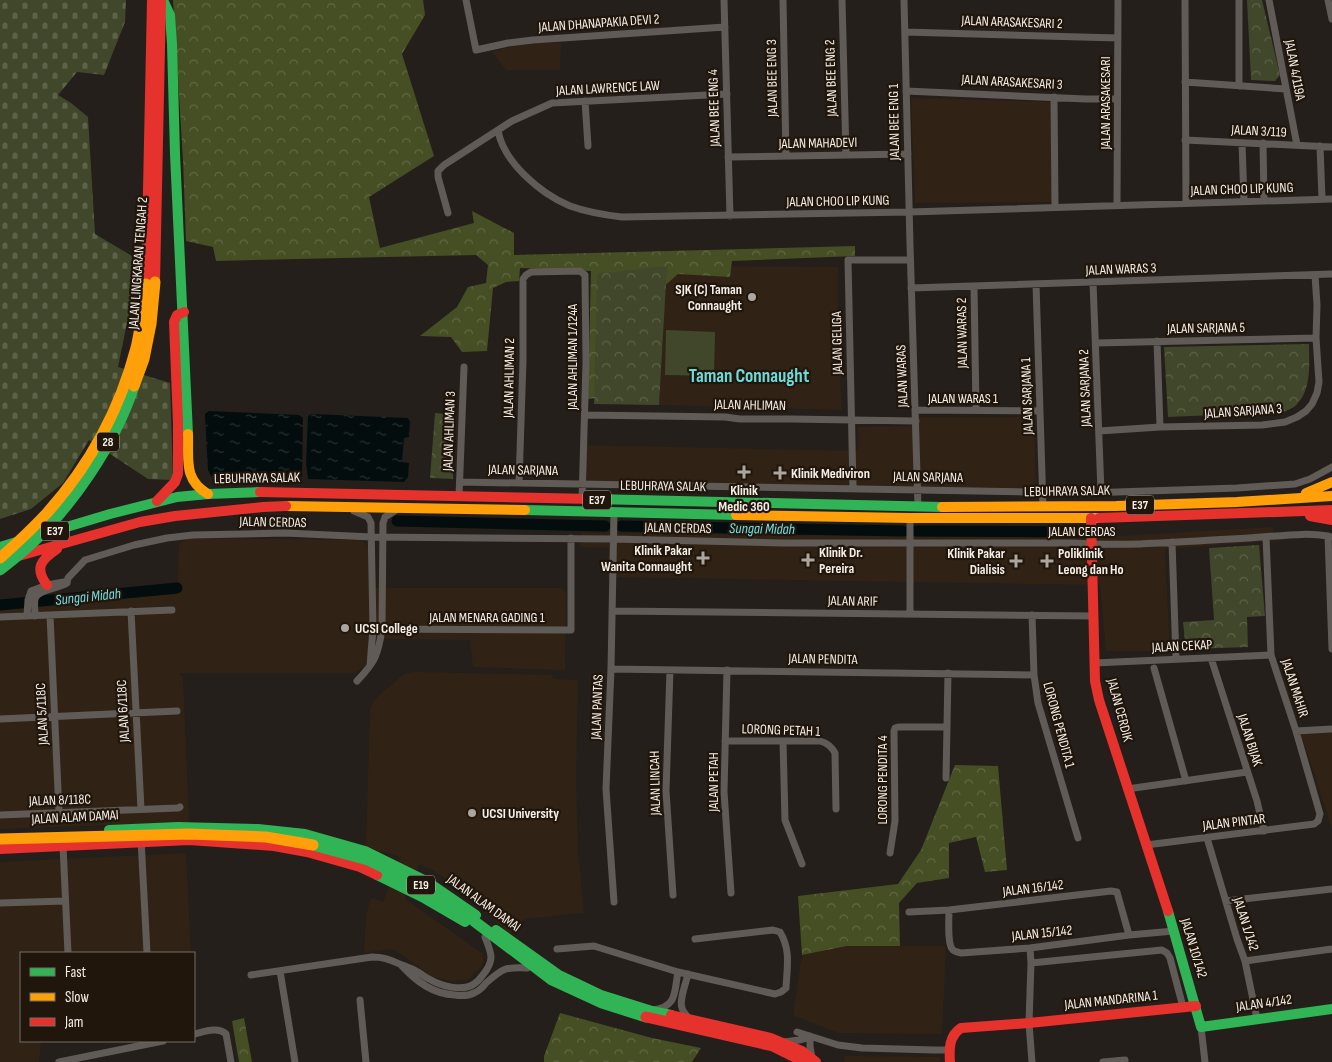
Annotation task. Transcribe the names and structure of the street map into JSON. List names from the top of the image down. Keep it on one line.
{"streets":{"main road":["JALAN LINGKARAN TENGAH 2","28","LEBUHRAYA SALAK","E37","JALAN CERDIK","JALAN ALAM DAMAI","E19","JALAN 10/142","JALAN MANDARINA 1","JALAN 4/142"],"street":["JALAN ARASAKESARI 2","JALAN DHANAPAKIA DEVI 2","JALAN 4/119A","JALAN BEE ENG 3","JALAN BEE ENG 2","JALAN ARASAKESARI 3","JALAN LAWRENCE LAW","JALAN ARASAKESARI","JALAN BEE ENG 4","JALAN BEE ENG 1","JALAN 3/119","JALAN MAHADEVI","JALAN CHOO LIP KUNG","JALAN WARAS 3","JALAN SARJANA 5","JALAN WARAS 2","JALAN GELIGA","JALAN AHLIMAN 1/124A","JALAN WARAS","JALAN AHLIMAN 2","JALAN SARJANA 2","JALAN SARJANA 1","JALAN WARAS 1","JALAN AHLIMAN","JALAN SARJANA 3","JALAN AHLIMAN 3","JALAN SARJANA","JALAN CERDAS","JALAN ARIF","JALAN MENARA GADING 1","JALAN CEKAP","JALAN PENDITA","JALAN MAHIR","JALAN PANTAS","JALAN 6/118C","JALAN 5/118C","LORONG PENDITA 1","LORONG PETAH 1","JALAN BIJAK","LORONG PENDITA 4","JALAN PETAH","JALAN LINCAH","JALAN 8/118C","JALAN PINTAR","JALAN 16/142","JALAN 1/142","JALAN 15/142"]},"crossings":[["JALAN ARASAKESARI 2","JALAN ARASAKESARI"],["JALAN ARASAKESARI 2","JALAN BEE ENG 1"],["JALAN DHANAPAKIA DEVI 2","JALAN BEE ENG 4"],["JALAN 4/119A","JALAN 3/119"],["JALAN BEE ENG 3","JALAN MAHADEVI"],["JALAN BEE ENG 2","JALAN MAHADEVI"],["JALAN ARASAKESARI 3","JALAN ARASAKESARI"],["JALAN ARASAKESARI 3","JALAN BEE ENG 1"],["JALAN LAWRENCE LAW","JALAN BEE ENG 4"],["JALAN LAWRENCE LAW","JALAN CHOO LIP KUNG"],["JALAN ARASAKESARI","JALAN CHOO LIP KUNG"],["JALAN BEE ENG 4","JALAN MAHADEVI"],["JALAN BEE ENG 4","JALAN CHOO LIP KUNG"],["JALAN BEE ENG 1","JALAN MAHADEVI"],["JALAN BEE ENG 1","JALAN CHOO LIP KUNG"],["JALAN BEE ENG 1","JALAN WARAS"],["JALAN LINGKARAN TENGAH 2","LEBUHRAYA SALAK"],["JALAN WARAS 3","JALAN WARAS 2"],["JALAN WARAS 3","JALAN WARAS"],["JALAN WARAS 3","JALAN SARJANA 2"],["JALAN WARAS 3","JALAN SARJANA 1"],["JALAN WARAS 3","JALAN SARJANA 3"],["JALAN SARJANA 5","JALAN SARJANA 2"],["JALAN SARJANA 5","JALAN SARJANA 3"],["JALAN WARAS 2","JALAN WARAS 1"],["JALAN GELIGA","JALAN WARAS"],["JALAN GELIGA","JALAN AHLIMAN"],["JALAN GELIGA","JALAN SARJANA"],["JALAN AHLIMAN 1/124A","JALAN AHLIMAN 2"],["JALAN AHLIMAN 1/124A","JALAN AHLIMAN"],["JALAN AHLIMAN 1/124A","JALAN SARJANA"],["JALAN AHLIMAN 1/124A","LEBUHRAYA SALAK"],["JALAN WARAS","JALAN WARAS 1"],["JALAN WARAS","JALAN AHLIMAN"],["JALAN WARAS","JALAN SARJANA"],["JALAN WARAS","LEBUHRAYA SALAK"],["JALAN AHLIMAN 2","JALAN SARJANA"],["JALAN SARJANA 2","JALAN SARJANA 3"],["JALAN SARJANA 2","JALAN SARJANA"],["JALAN SARJANA 1","JALAN WARAS 1"],["JALAN SARJANA 1","JALAN SARJANA"],["JALAN SARJANA 1","LEBUHRAYA SALAK"],["JALAN AHLIMAN 3","JALAN SARJANA"],["JALAN AHLIMAN 3","LEBUHRAYA SALAK"],["LEBUHRAYA SALAK","JALAN PANTAS"],["LEBUHRAYA SALAK","JALAN CERDIK"],["JALAN CERDAS","JALAN MENARA GADING 1"],["JALAN CERDAS","JALAN MAHIR"],["JALAN CERDAS","JALAN PANTAS"],["JALAN CERDAS","JALAN CERDIK"],["JALAN ARIF","JALAN PANTAS"],["JALAN ARIF","JALAN CERDIK"],["JALAN ARIF","LORONG PENDITA 1"],["JALAN CEKAP","JALAN MAHIR"],["JALAN CEKAP","JALAN CERDIK"],["JALAN CEKAP","JALAN BIJAK"],["JALAN PENDITA","JALAN PANTAS"],["JALAN PENDITA","LORONG PENDITA 1"],["JALAN PENDITA","JALAN PETAH"],["JALAN PENDITA","JALAN LINCAH"],["JALAN MAHIR","JALAN PINTAR"],["JALAN CERDIK","JALAN PINTAR"],["JALAN CERDIK","JALAN 10/142"],["JALAN 6/118C","JALAN 8/118C"],["JALAN 5/118C","JALAN 8/118C"],["LORONG PETAH 1","JALAN PETAH"],["JALAN BIJAK","JALAN PINTAR"],["JALAN ALAM DAMAI","E19"],["JALAN PINTAR","JALAN 1/142"],["JALAN PINTAR","JALAN 10/142"],["JALAN 16/142","JALAN 15/142"],["JALAN 1/142","JALAN 4/142"],["JALAN 15/142","JALAN 10/142"],["JALAN 10/142","JALAN MANDARINA 1"],["JALAN 10/142","JALAN 4/142"]],"districts":["Taman Connaught"],"water":["Sungai Midah"],"places":{"other":["SJK (C) Taman Connaught","UCSI College","UCSI University"],"health":["Klinik Medic 360","Klinik Mediviron","Klinik Pakar Wanita Connaught","Klinik Dr. Pereira","Klinik Pakar Dialisis","Poliklinik Leong dan Ho"]},"legend":["Fast","Slow","Jam"]}
